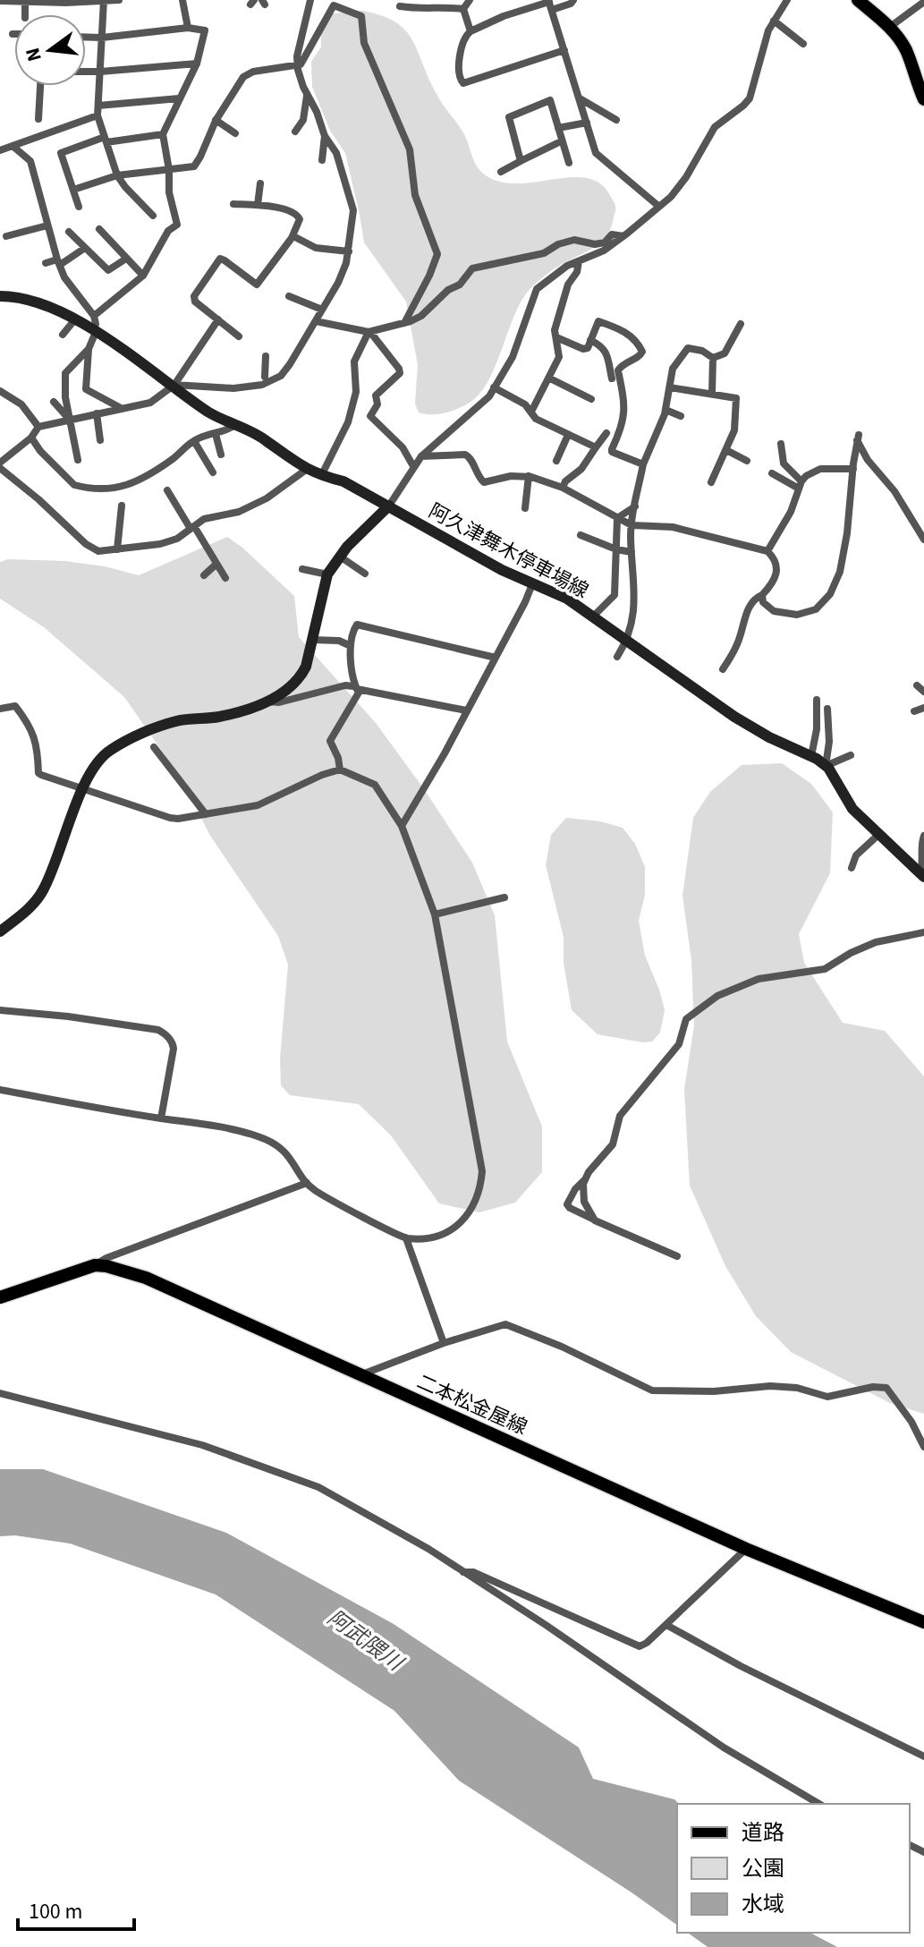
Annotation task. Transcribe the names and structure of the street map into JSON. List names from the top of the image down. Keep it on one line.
{"streets":{"main road":["阿久津舞木停車場線","二本松金屋線"]},"water":["阿武隈川"],"legend":["道路","公園","水域"],"scale_bar":"100 m","north":"left"}
